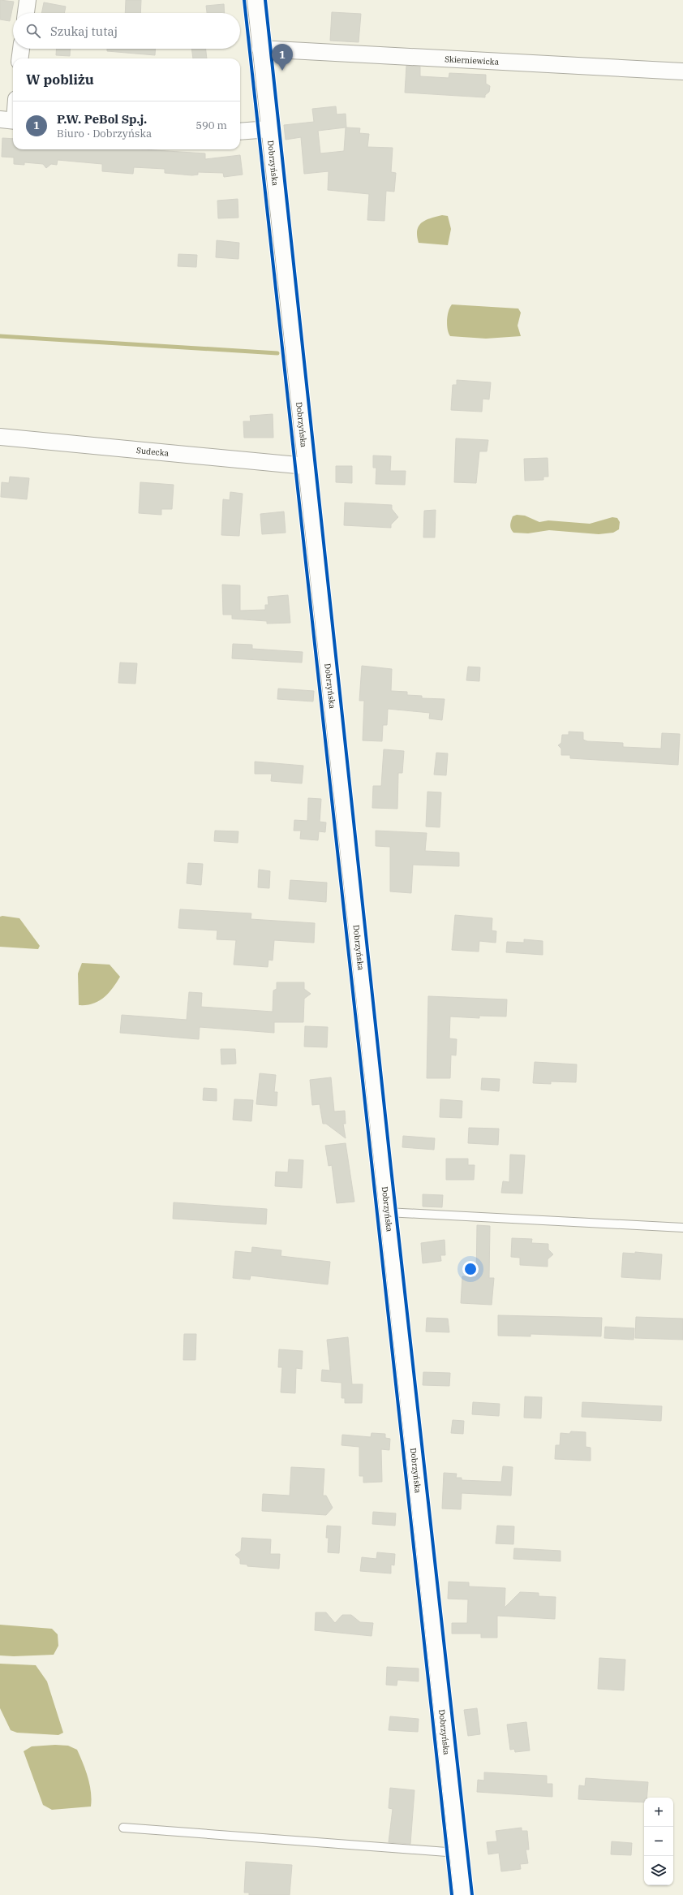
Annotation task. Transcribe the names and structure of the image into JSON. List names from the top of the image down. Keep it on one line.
{"streets":{"street":["Skierniewicka","Dobrzyńska","Sudecka"]},"crossings":[["Skierniewicka","Dobrzyńska"],["Dobrzyńska","Sudecka"]],"page":{"search":"Szukaj tutaj","pins":"1","heading":"W pobliżu","list":[{"mark":"1","name":"P.W. PeBol Sp.j.","note":"Biuro · Dobrzyńska","value":"590 m"}],"map_buttons":["+","−"]}}
